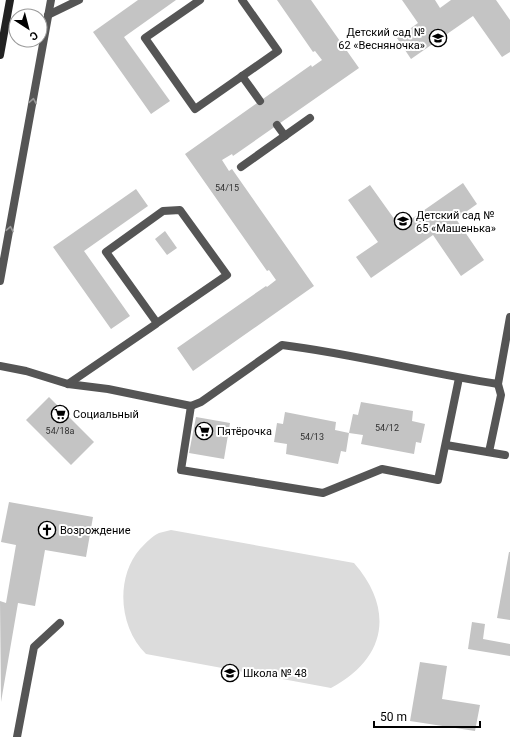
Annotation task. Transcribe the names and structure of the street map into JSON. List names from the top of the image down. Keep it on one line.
{"places":{"school or university":["Детский сад № 62 «Весняночка»","Детский сад № 65 «Машенька»","Школа № 48"],"supermarket":["Социальный","Пятёрочка"],"church":["Возрождение"]},"house_numbers":["54/15","54/12","54/18а","54/13"],"scale_bar":"50 m","north":"bottom right"}
